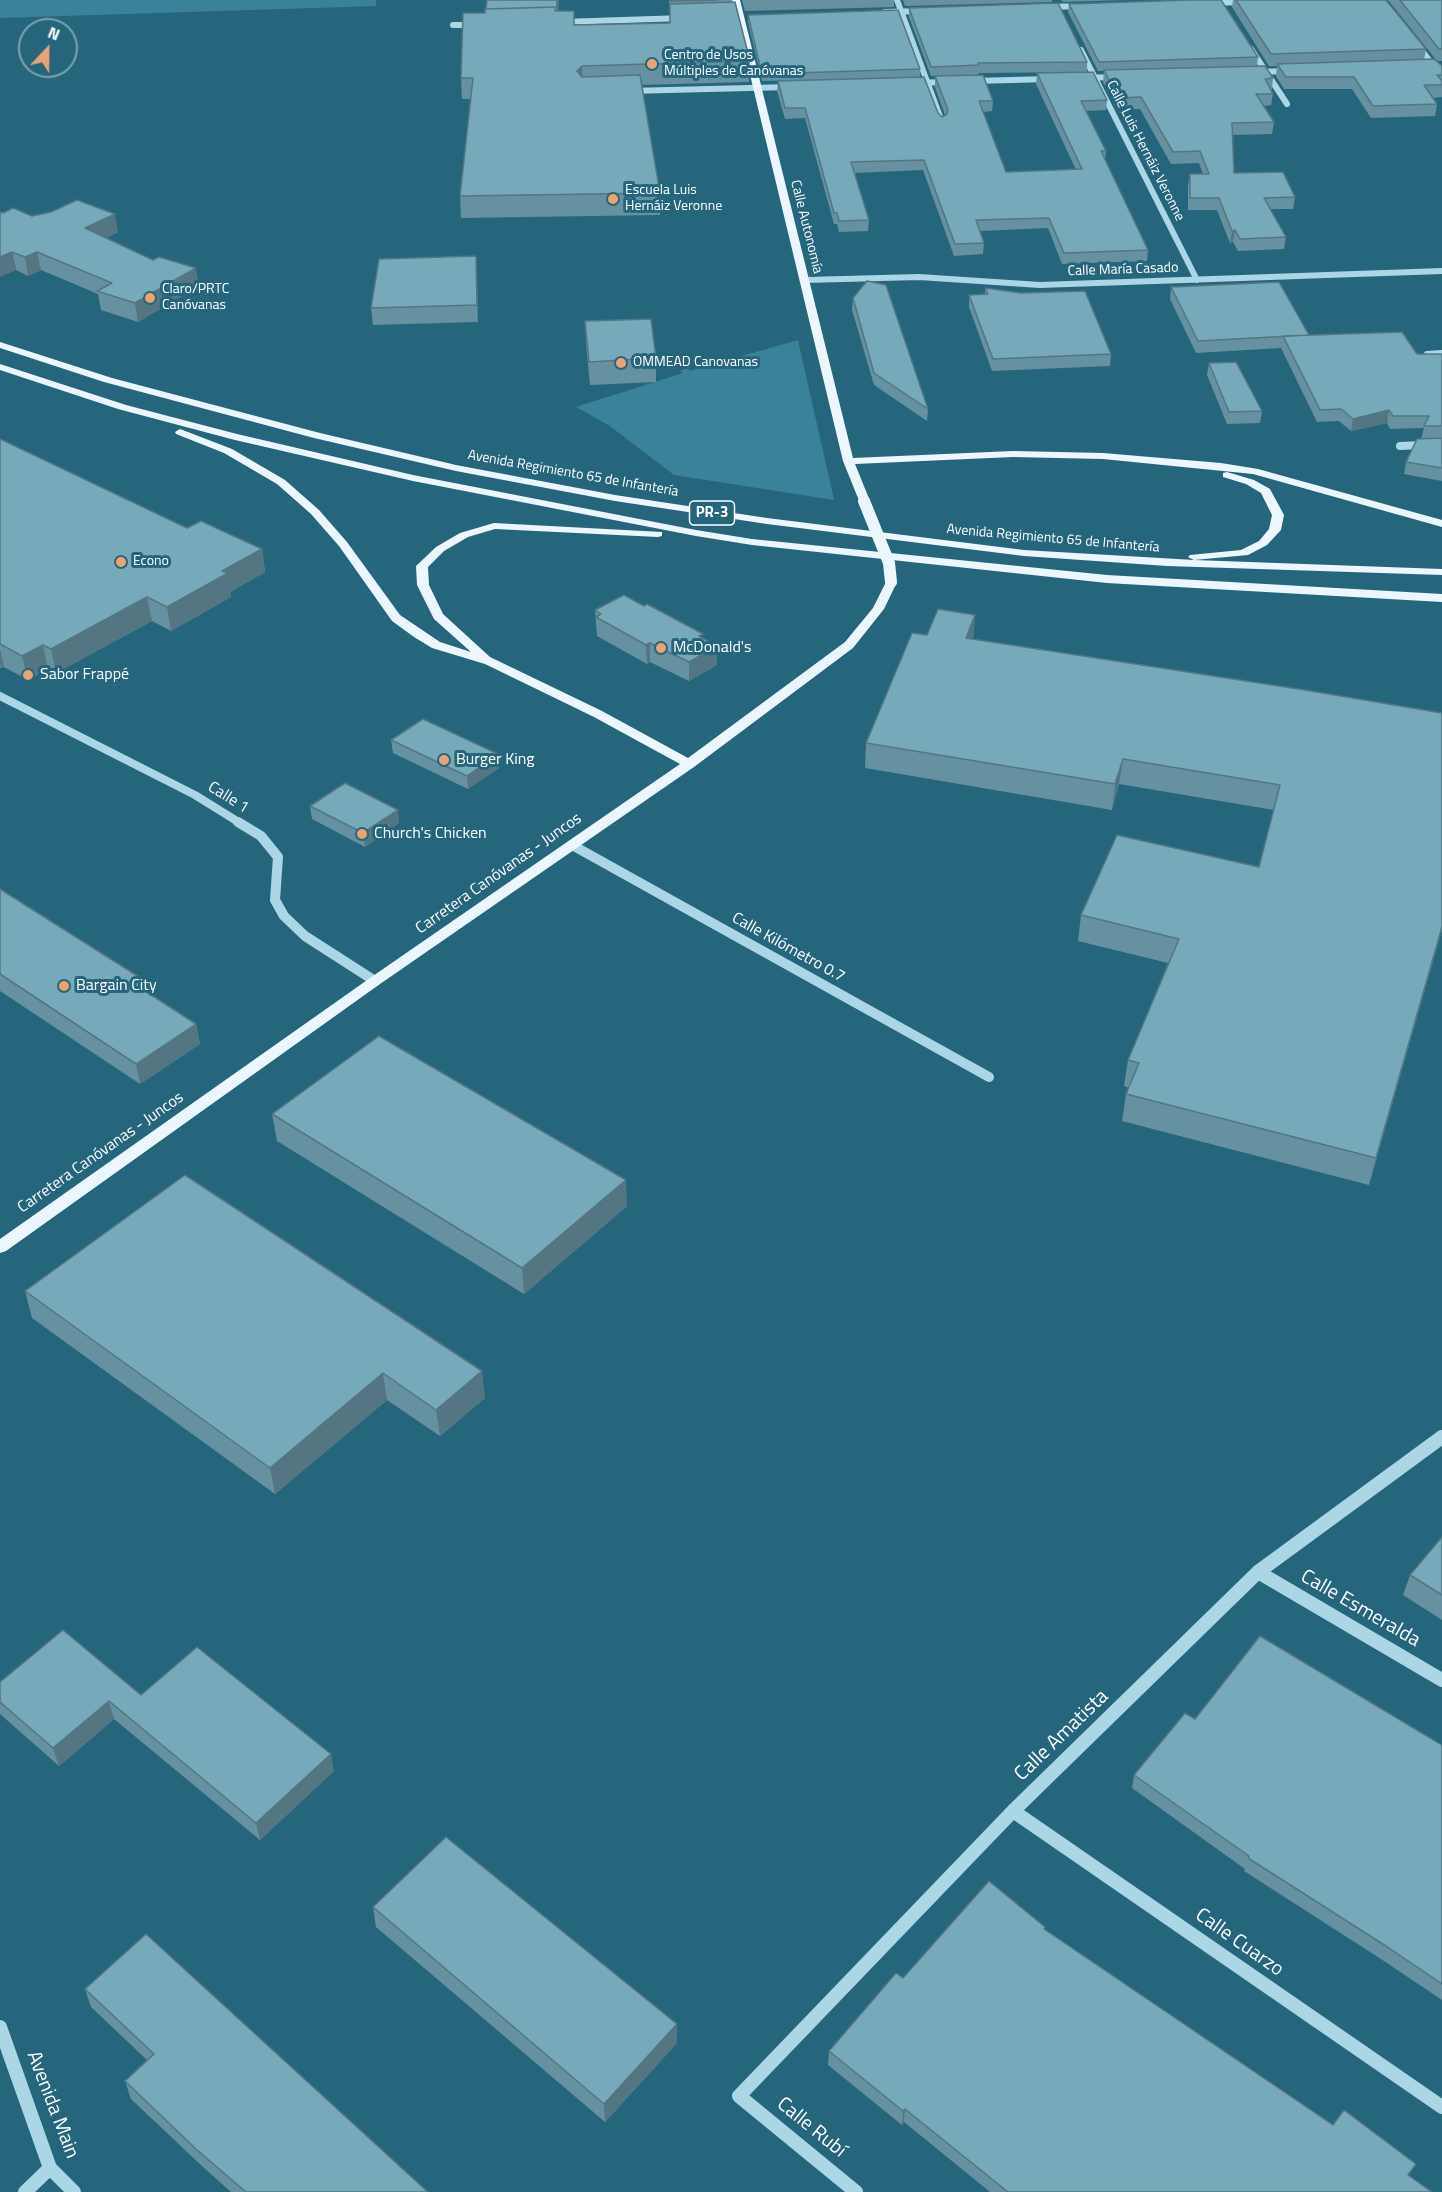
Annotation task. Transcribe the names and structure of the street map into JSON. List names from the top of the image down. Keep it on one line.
{"streets":{"main road":["Calle Autonomía","Avenida Regimiento 65 de Infantería","PR-3","Carretera Canóvanas - Juncos"],"street":["Calle Luis Hernáiz Veronne","Calle María Casado","Calle 1","Calle Kilómetro 0.7","Calle Esmeralda","Calle Amatista","Calle Cuarzo","Avenida Main","Calle Rubí"]},"crossings":[["Calle Luis Hernáiz Veronne","Calle María Casado"],["Calle Autonomía","Calle María Casado"],["Calle Autonomía","Carretera Canóvanas - Juncos"],["Calle 1","Carretera Canóvanas - Juncos"],["Carretera Canóvanas - Juncos","Calle Kilómetro 0.7"],["Calle Esmeralda","Calle Amatista"],["Calle Amatista","Calle Cuarzo"],["Calle Amatista","Calle Rubí"]],"places":["Centro de Usos Múltiples de Canóvanas","Escuela Luis Hernáiz Veronne","Claro/PRTC Canóvanas","OMMEAD Canovanas","Econo","McDonald's","Sabor Frappé","Burger King","Church's Chicken","Bargain City"],"north":"top"}
